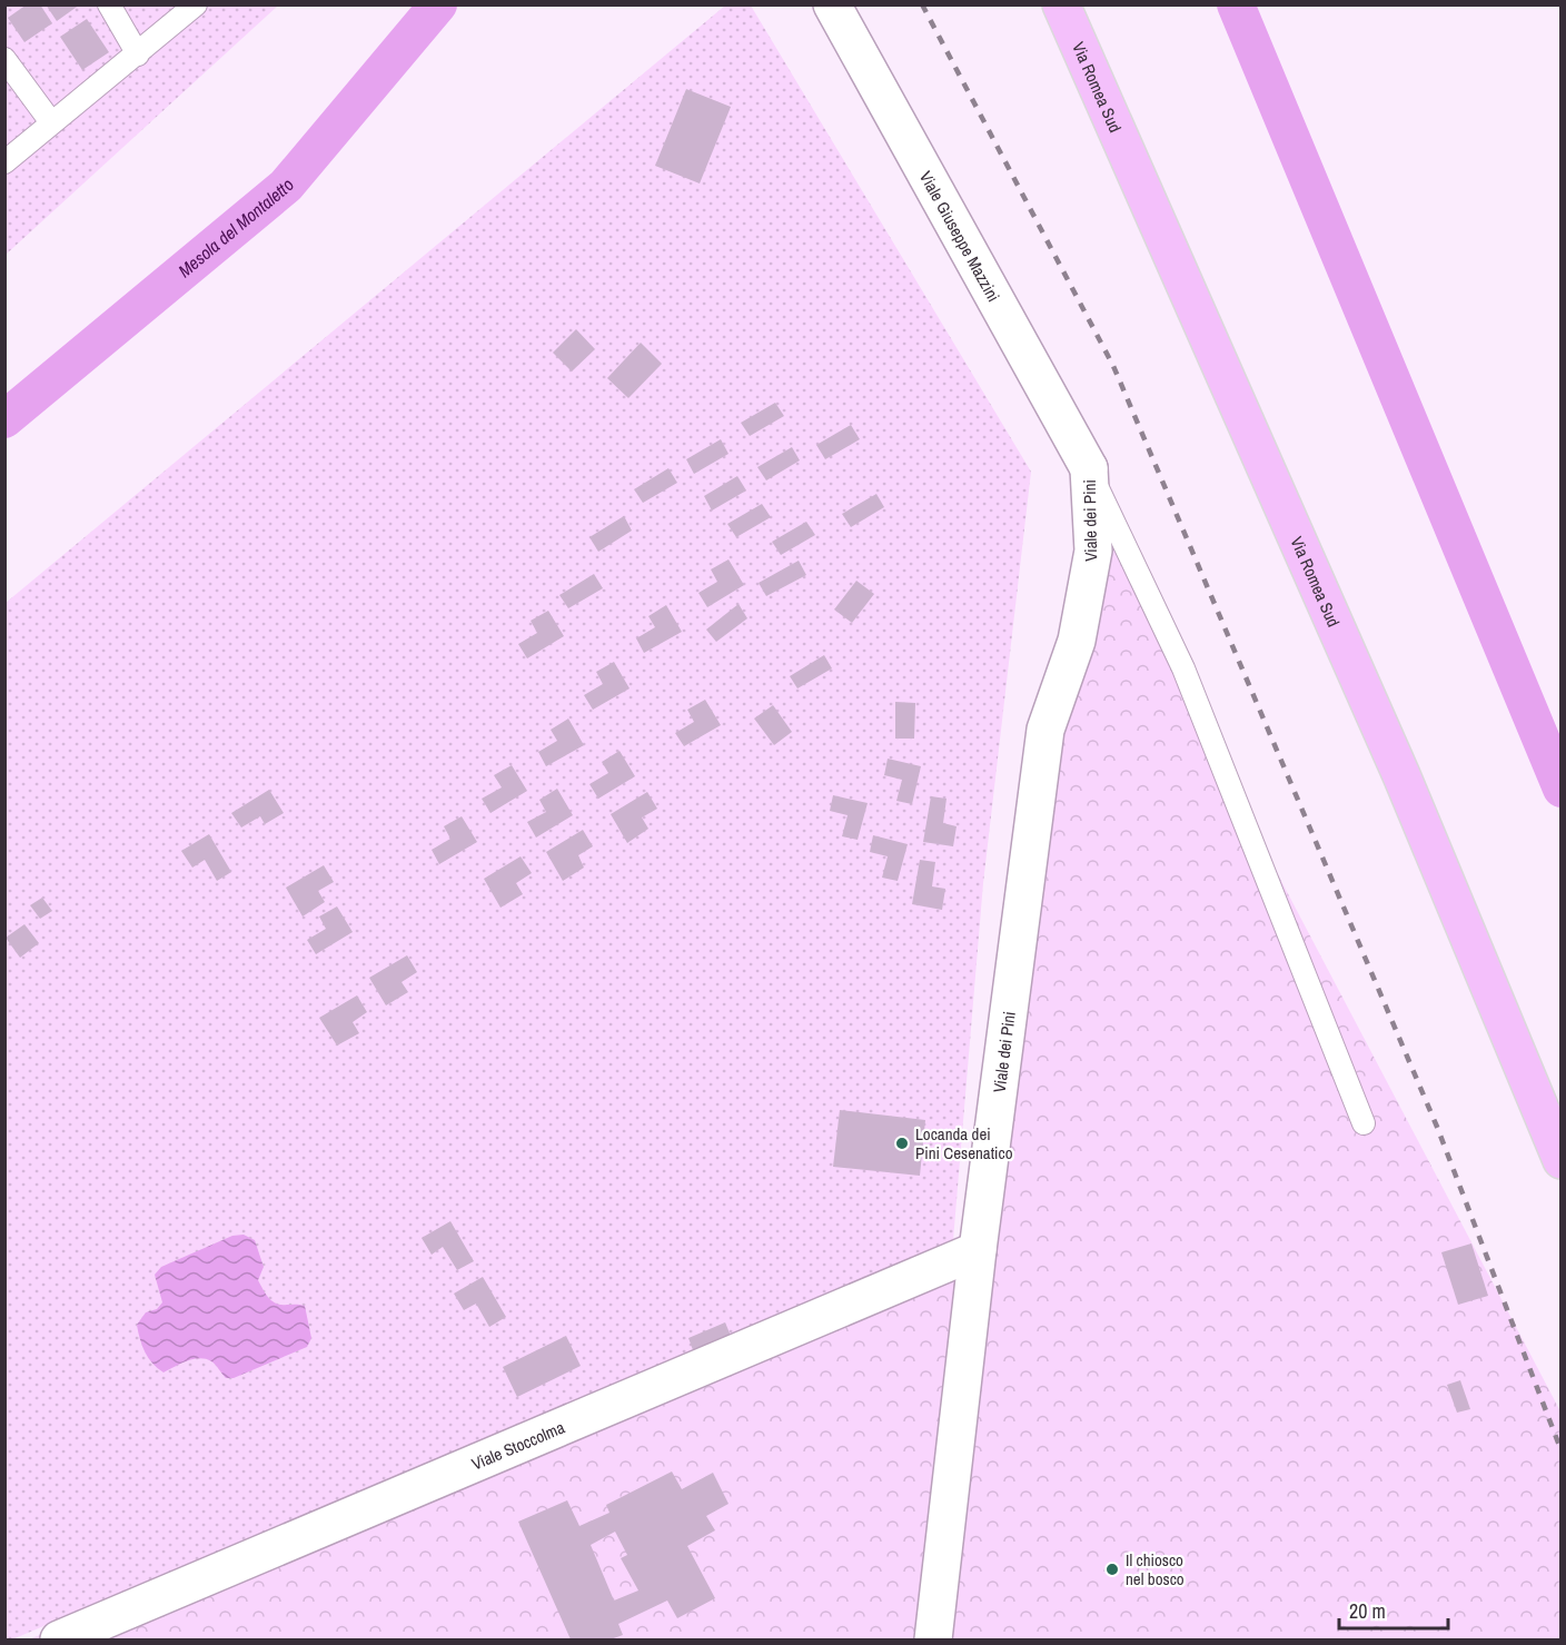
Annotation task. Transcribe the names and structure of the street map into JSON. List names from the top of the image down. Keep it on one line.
{"streets":{"main road":["Via Romea Sud"],"street":["Viale Giuseppe Mazzini","Viale dei Pini","Viale Stoccolma"]},"crossings":[["Viale Giuseppe Mazzini","Viale dei Pini"],["Viale dei Pini","Viale Stoccolma"]],"water":["Mesola del Montaletto"],"places":["Locanda dei Pini Cesenatico","Il chiosco nel bosco"],"scale_bar":"20 m"}
